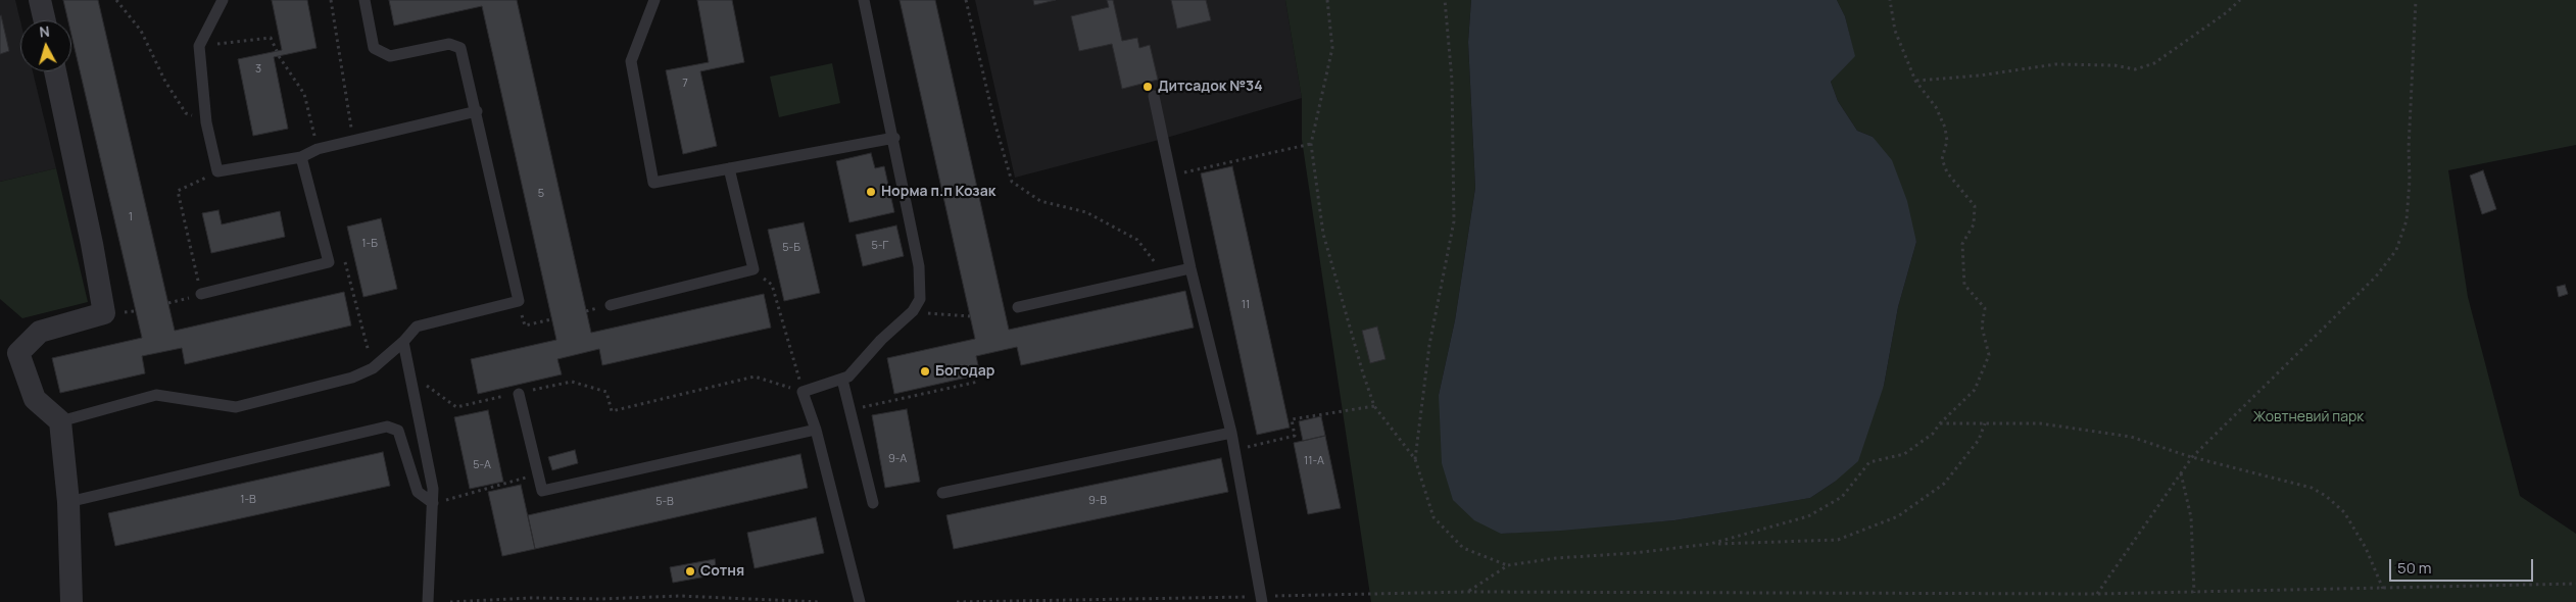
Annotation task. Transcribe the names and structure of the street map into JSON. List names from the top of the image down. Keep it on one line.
{"parks":["Жовтневий парк"],"places":["Дитсадок №34","Норма п.п Козак","Богодар","Сотня"],"house_numbers":["3","7","5","1","1-Б","5-Г","5-Б","11","9-А","11-А","5-А","1-В","9-В","5-В"],"scale_bar":"50 m","north":"top"}
